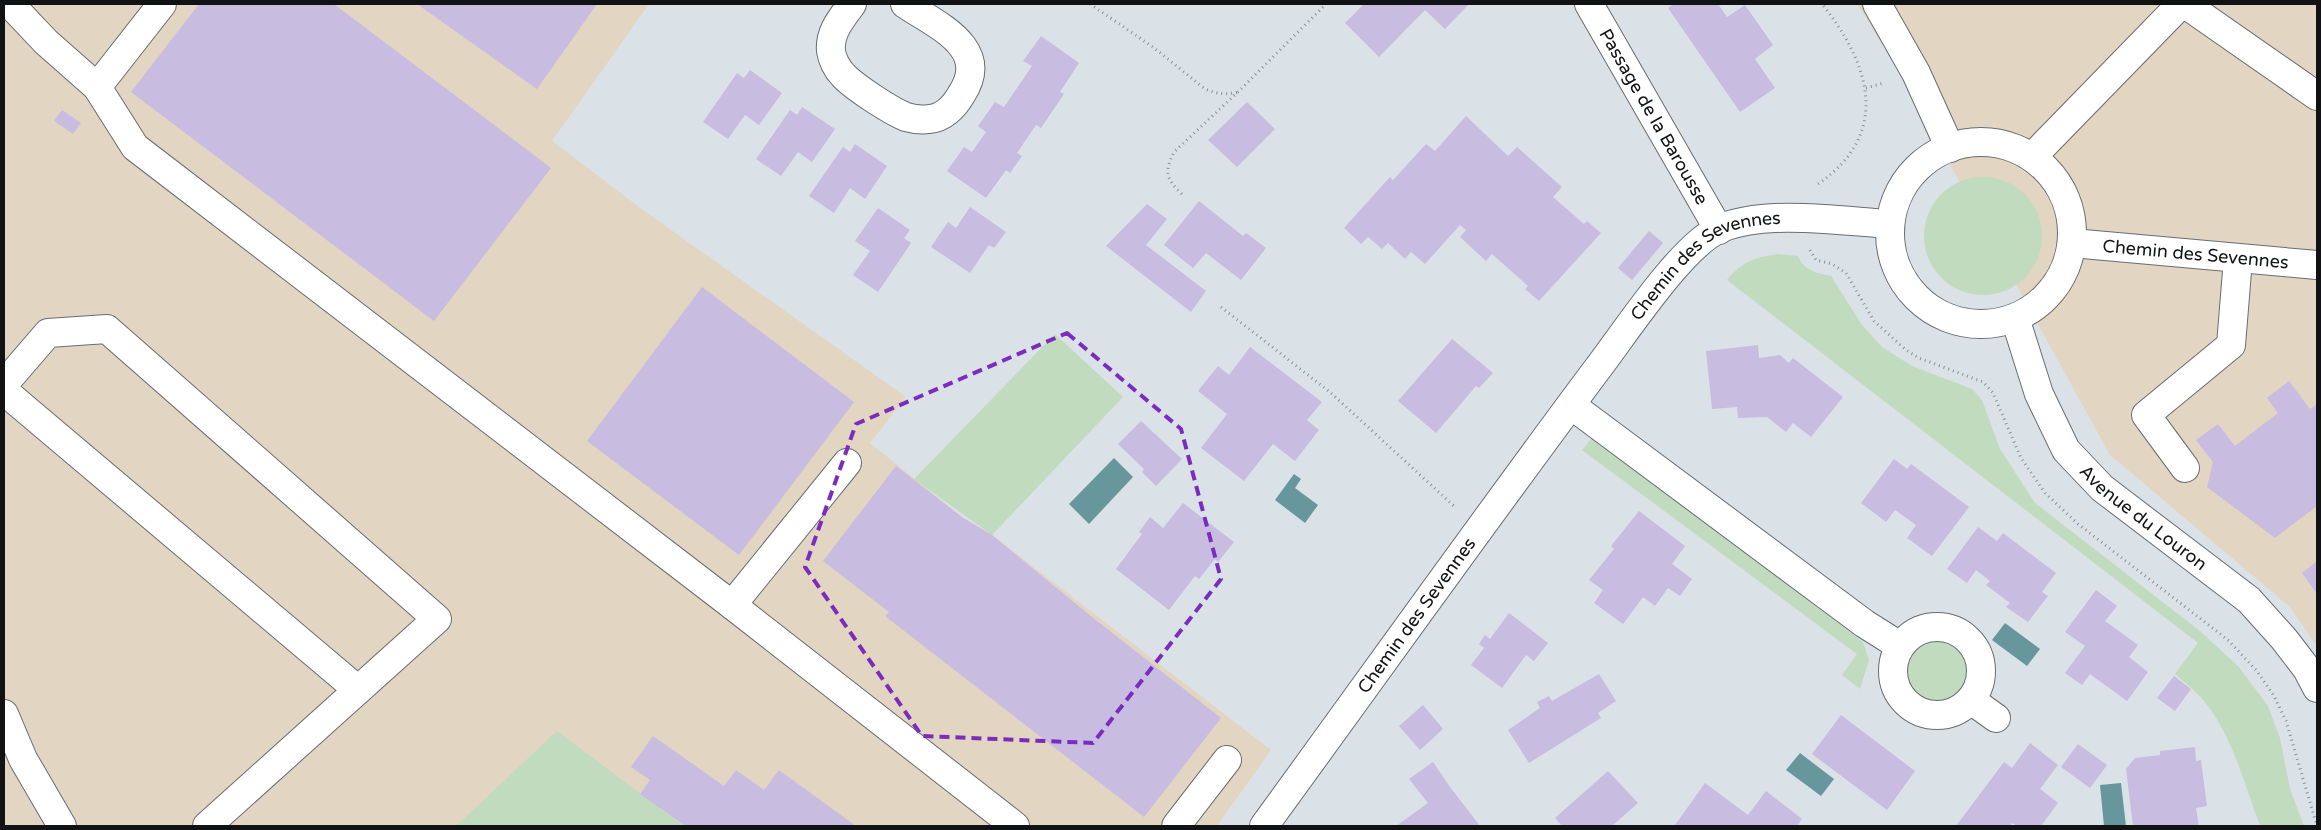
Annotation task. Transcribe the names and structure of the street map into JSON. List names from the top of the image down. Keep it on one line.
{"streets":{"street":["Passage de la Barousse","Chemin des Sevennes","Avenue du Louron"]},"crossings":[["Passage de la Barousse","Chemin des Sevennes"]]}
